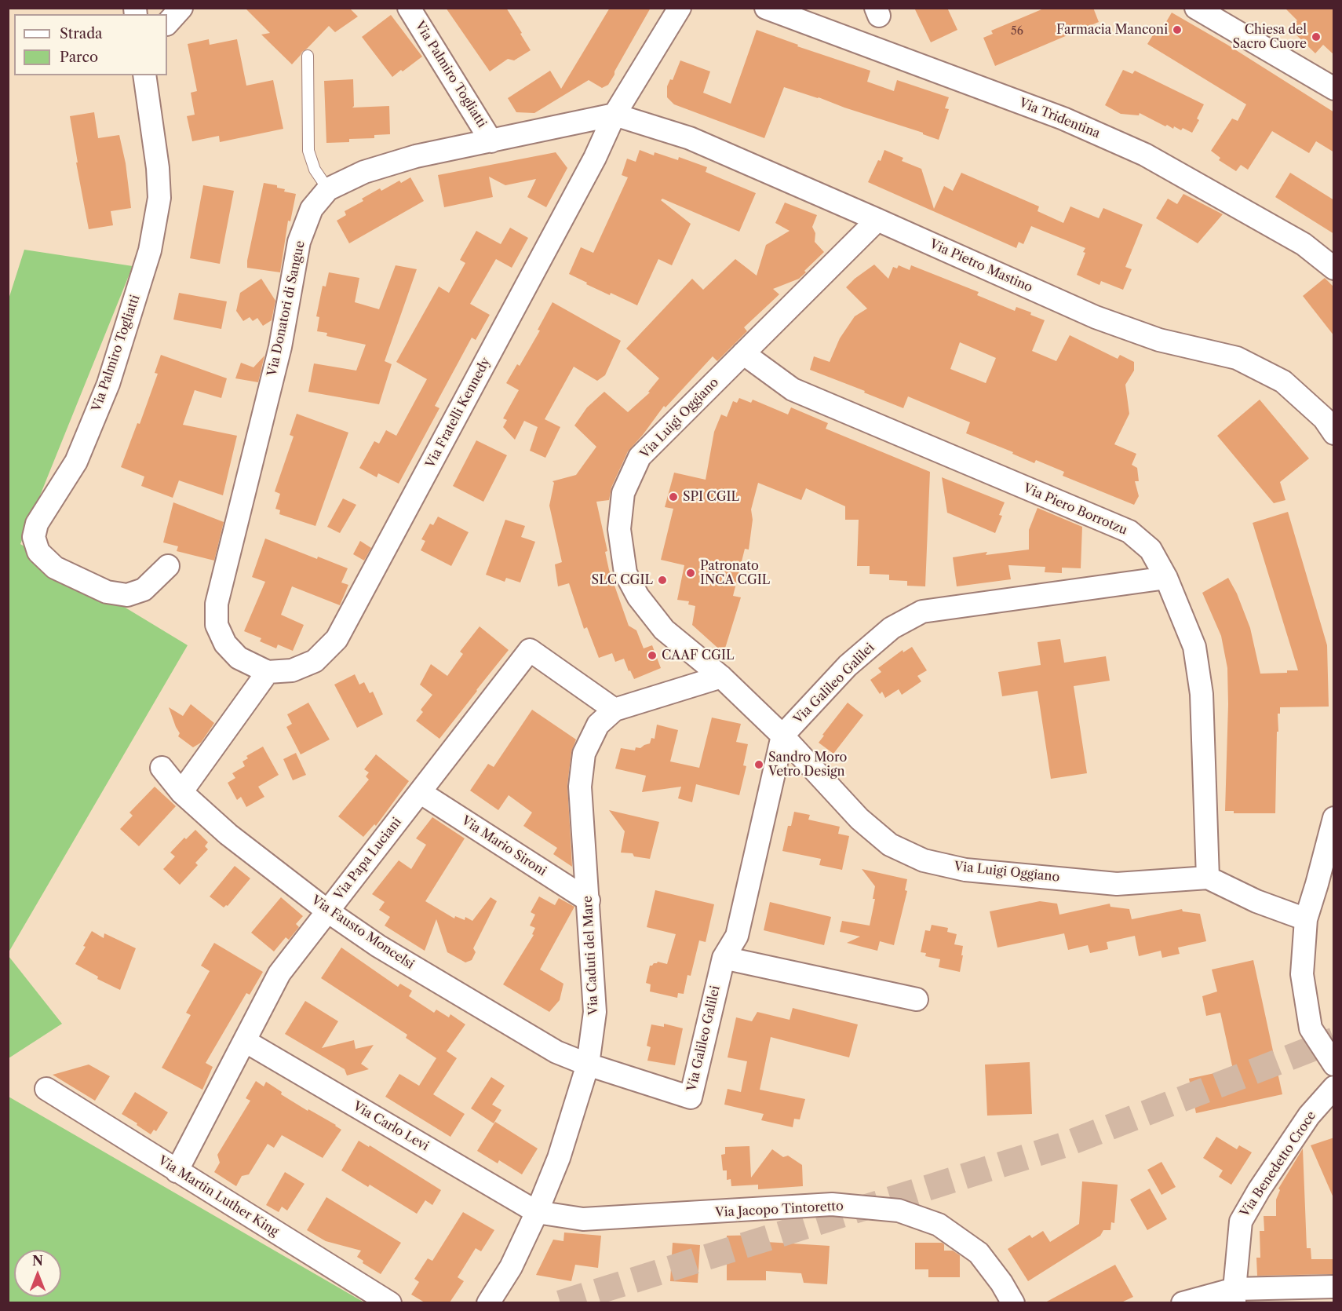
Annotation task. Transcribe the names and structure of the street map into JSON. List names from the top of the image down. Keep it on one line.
{"streets":{"street":["Via Palmiro Togliatti","Via Tridentina","Via Pietro Mastino","Via Donatori di Sangue","Via Fratelli Kennedy","Via Luigi Oggiano","Via Piero Borrotzu","Via Galileo Galilei","Via Mario Sironi","Via Papa Luciani","Via Fausto Moncelsi","Via Caduti del Mare","Via Carlo Levi","Via Benedetto Croce","Via Martin Luther King","Via Jacopo Tintoretto"]},"crossings":[["Via Palmiro Togliatti","Via Donatori di Sangue"],["Via Pietro Mastino","Via Donatori di Sangue"],["Via Pietro Mastino","Via Fratelli Kennedy"],["Via Pietro Mastino","Via Luigi Oggiano"],["Via Donatori di Sangue","Via Fratelli Kennedy"],["Via Luigi Oggiano","Via Piero Borrotzu"],["Via Luigi Oggiano","Via Galileo Galilei"],["Via Luigi Oggiano","Via Caduti del Mare"],["Via Piero Borrotzu","Via Galileo Galilei"],["Via Galileo Galilei","Via Fausto Moncelsi"],["Via Galileo Galilei","Via Caduti del Mare"],["Via Mario Sironi","Via Papa Luciani"],["Via Mario Sironi","Via Caduti del Mare"],["Via Papa Luciani","Via Fausto Moncelsi"],["Via Papa Luciani","Via Caduti del Mare"],["Via Papa Luciani","Via Carlo Levi"],["Via Papa Luciani","Via Martin Luther King"],["Via Fausto Moncelsi","Via Caduti del Mare"],["Via Caduti del Mare","Via Carlo Levi"],["Via Caduti del Mare","Via Jacopo Tintoretto"],["Via Carlo Levi","Via Jacopo Tintoretto"]],"places":["Farmacia Manconi","Chiesa del Sacro Cuore","SPI CGIL","Patronato INCA CGIL","SLC CGIL","CAAF CGIL","Sandro Moro Vetro Design"],"house_numbers":["56"],"legend":["Strada","Parco"],"north":"top"}
